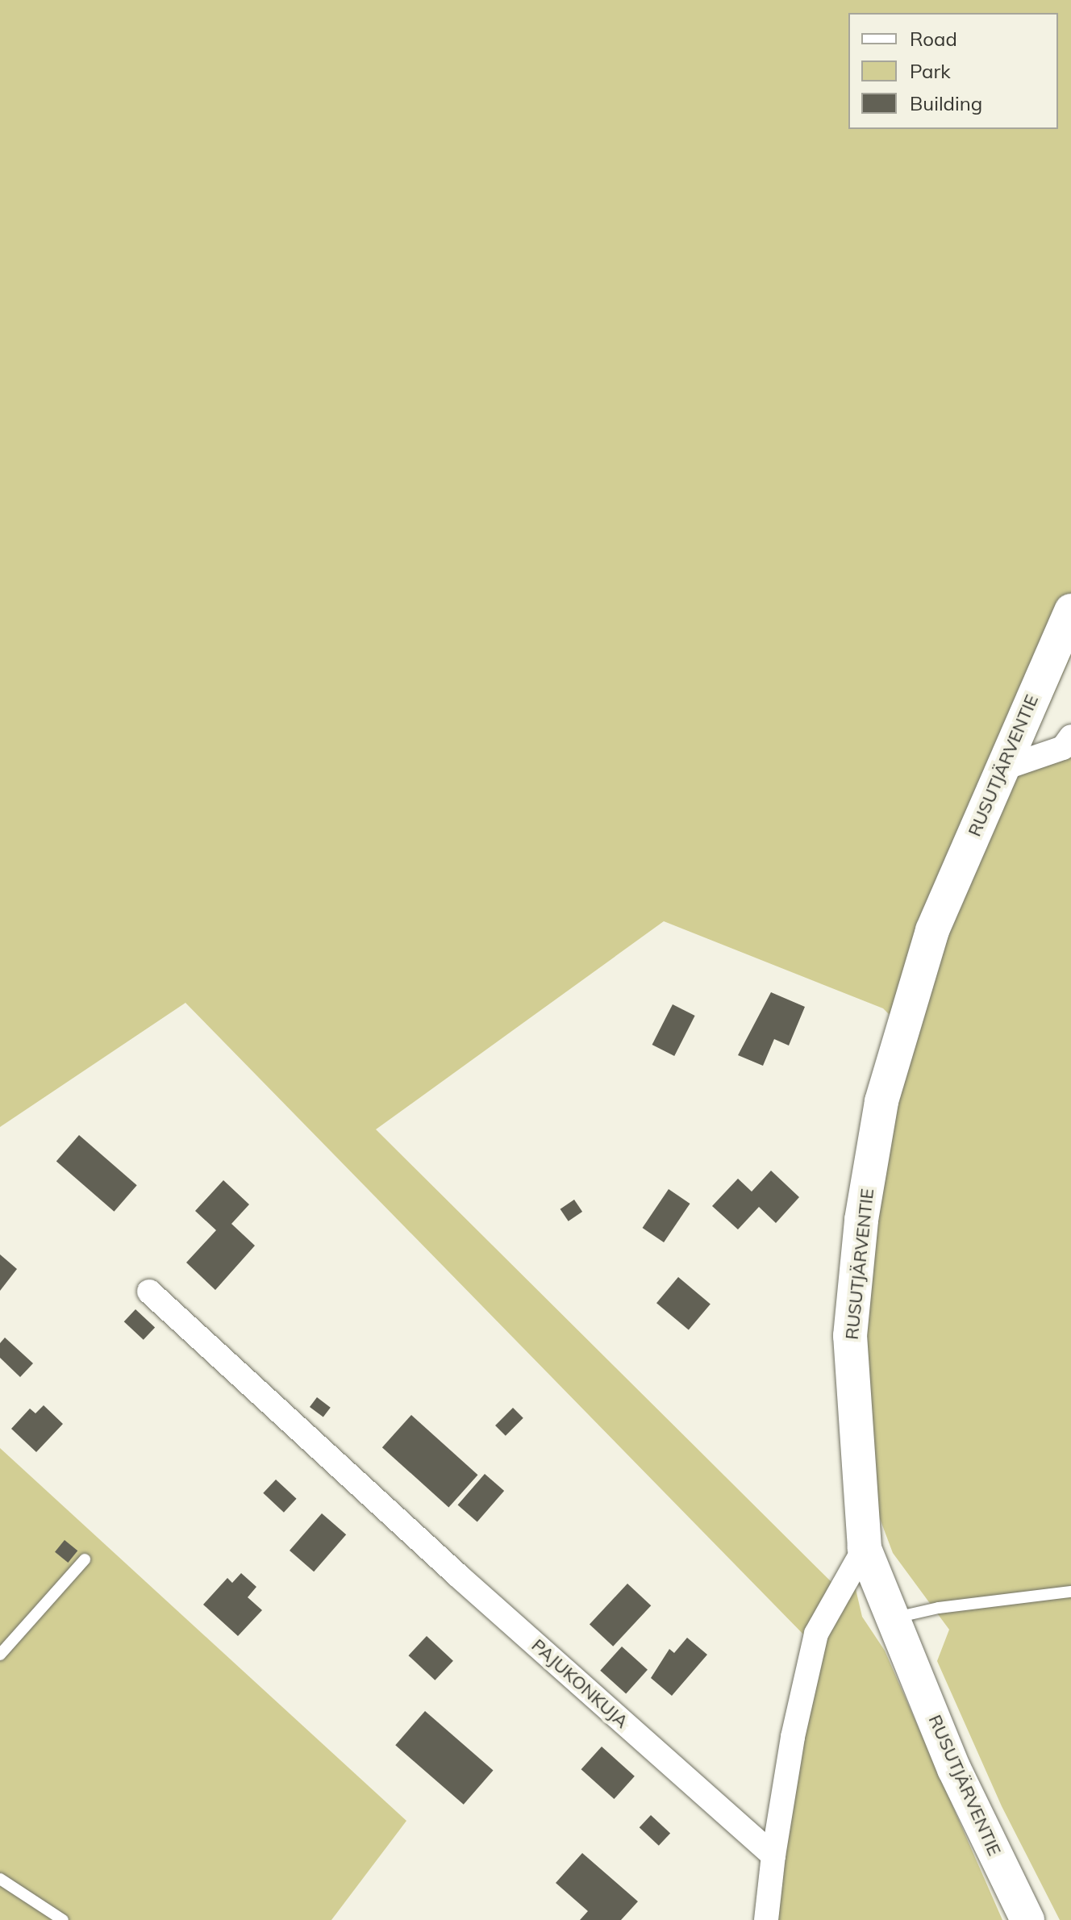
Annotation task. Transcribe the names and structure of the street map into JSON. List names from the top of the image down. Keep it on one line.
{"streets":{"main road":["RUSUTJÄRVENTIE"],"street":["PAJUKONKUJA"]},"legend":["Road","Park","Building"]}
